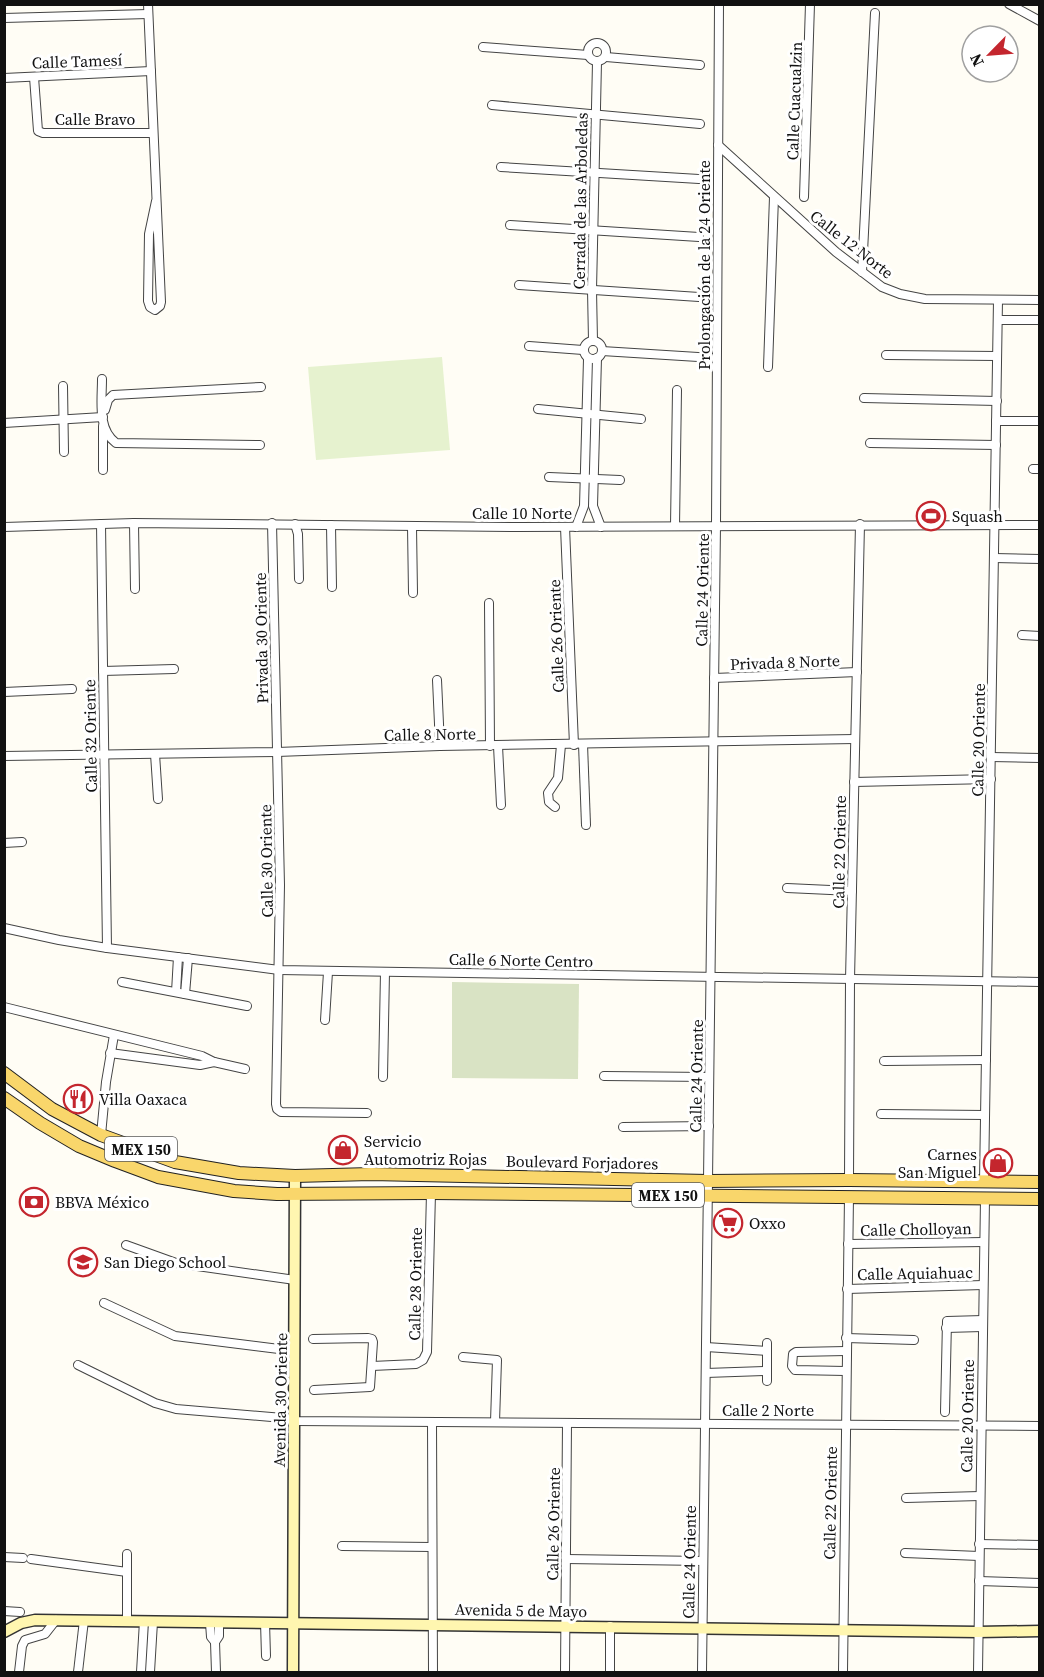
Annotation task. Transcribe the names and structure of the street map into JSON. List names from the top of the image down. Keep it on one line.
{"streets":{"main road":["MEX 150","Boulevard Forjadores"],"street":["Calle Tamesí","Calle Cuacualzin","Calle Bravo","Cerrada de las Arboledas","Calle 12 Norte","Prolongación de la 24 Oriente","Calle 10 Norte","Calle 24 Oriente","Calle 26 Oriente","Privada 30 Oriente","Privada 8 Norte","Calle 8 Norte","Calle 32 Oriente","Calle 20 Oriente","Calle 22 Oriente","Calle 30 Oriente","Calle 6 Norte Centro","Calle Cholloyan","Calle Aquiahuac","Calle 28 Oriente","Avenida 30 Oriente","Calle 2 Norte","Avenida 5 de Mayo"]},"crossings":[["Calle Tamesí","Calle Bravo"],["Calle 12 Norte","Prolongación de la 24 Oriente"],["Calle 12 Norte","Calle 20 Oriente"],["Prolongación de la 24 Oriente","Calle 10 Norte"],["Prolongación de la 24 Oriente","Calle 24 Oriente"],["Calle 10 Norte","Calle 24 Oriente"],["Calle 10 Norte","Calle 26 Oriente"],["Calle 10 Norte","Privada 30 Oriente"],["Calle 10 Norte","Calle 32 Oriente"],["Calle 10 Norte","Calle 20 Oriente"],["Calle 10 Norte","Calle 22 Oriente"],["Calle 24 Oriente","Privada 8 Norte"],["Calle 24 Oriente","Calle 8 Norte"],["Calle 24 Oriente","Calle 6 Norte Centro"],["Calle 24 Oriente","Boulevard Forjadores"],["Calle 24 Oriente","Calle 2 Norte"],["Calle 24 Oriente","Avenida 5 de Mayo"],["Calle 26 Oriente","Calle 8 Norte"],["Calle 26 Oriente","Calle 2 Norte"],["Calle 26 Oriente","Avenida 5 de Mayo"],["Privada 30 Oriente","Calle 8 Norte"],["Privada 30 Oriente","Calle 30 Oriente"],["Privada 8 Norte","Calle 22 Oriente"],["Calle 8 Norte","Calle 32 Oriente"],["Calle 8 Norte","Calle 22 Oriente"],["Calle 8 Norte","Calle 30 Oriente"],["Calle 32 Oriente","Calle 6 Norte Centro"],["Calle 20 Oriente","Calle 6 Norte Centro"],["Calle 20 Oriente","Boulevard Forjadores"],["Calle 20 Oriente","Calle Cholloyan"],["Calle 20 Oriente","Calle Aquiahuac"],["Calle 20 Oriente","Calle 2 Norte"],["Calle 20 Oriente","Avenida 5 de Mayo"],["Calle 22 Oriente","Calle 6 Norte Centro"],["Calle 22 Oriente","Boulevard Forjadores"],["Calle 22 Oriente","Calle Cholloyan"],["Calle 22 Oriente","Calle Aquiahuac"],["Calle 22 Oriente","Calle 2 Norte"],["Calle 22 Oriente","Avenida 5 de Mayo"],["Calle 30 Oriente","Calle 6 Norte Centro"],["Boulevard Forjadores","Calle 28 Oriente"],["Boulevard Forjadores","Avenida 30 Oriente"],["Avenida 30 Oriente","Calle 2 Norte"],["Avenida 30 Oriente","Avenida 5 de Mayo"]],"places":{"sports":["Squash"],"restaurant":["Villa Oaxaca"],"shop":["Servicio Automotriz Rojas","Carnes San Miguel"],"bank":["BBVA México"],"supermarket":["Oxxo"],"school or university":["San Diego School"]},"north":"bottom left"}
